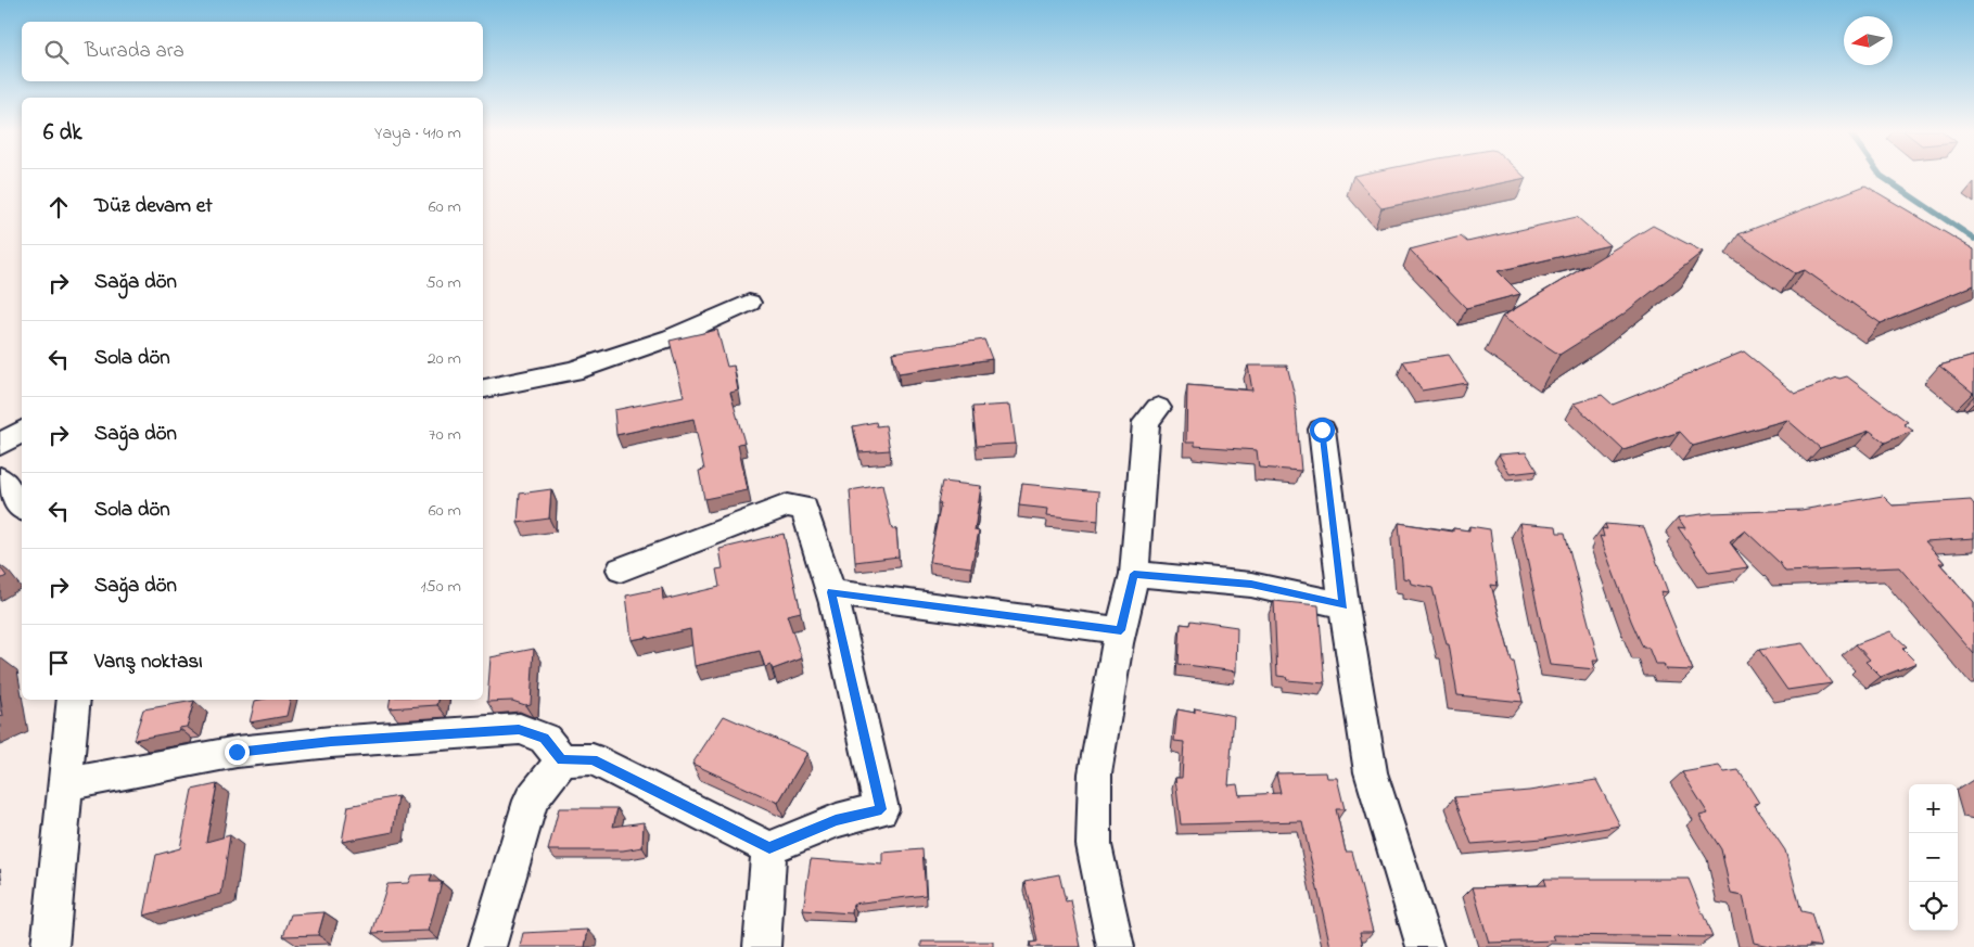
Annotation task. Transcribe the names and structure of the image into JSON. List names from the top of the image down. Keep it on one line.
{"north":"left","page":{"search":"Burada ara","heading":["6 dk","Yaya · 410 m"],"list":[["Düz devam et","60 m"],["Sağa dön","50 m"],["Sola dön","20 m"],["Sağa dön","70 m"],["Sola dön","60 m"],["Sağa dön","150 m"],"Varış noktası"],"map_buttons":["+","−"]}}
